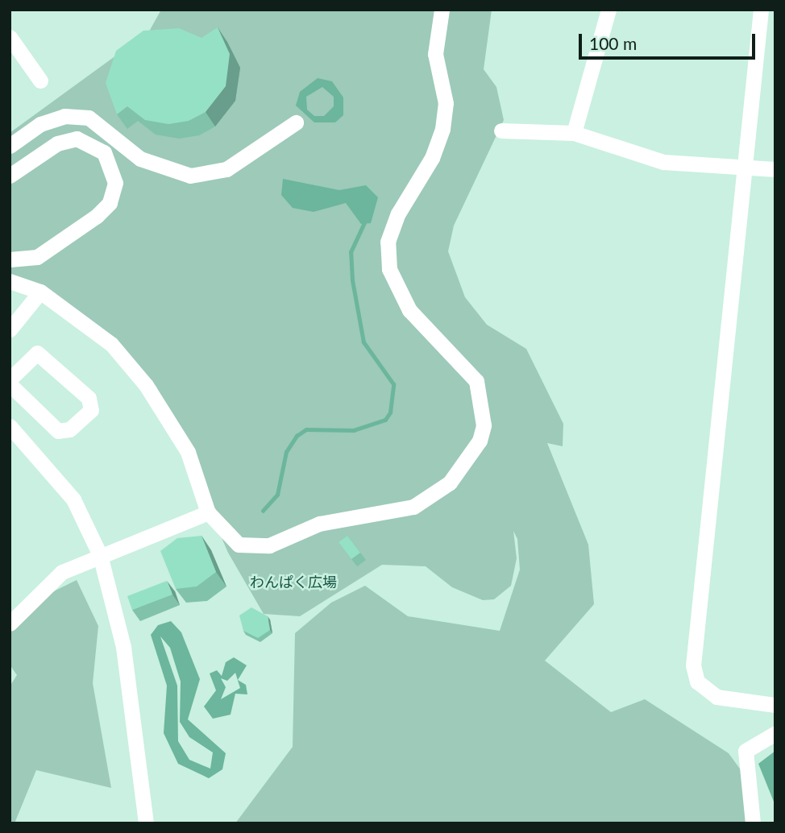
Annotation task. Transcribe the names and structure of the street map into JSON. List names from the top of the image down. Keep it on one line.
{"parks":["わんぱく広場"],"scale_bar":"100 m"}
